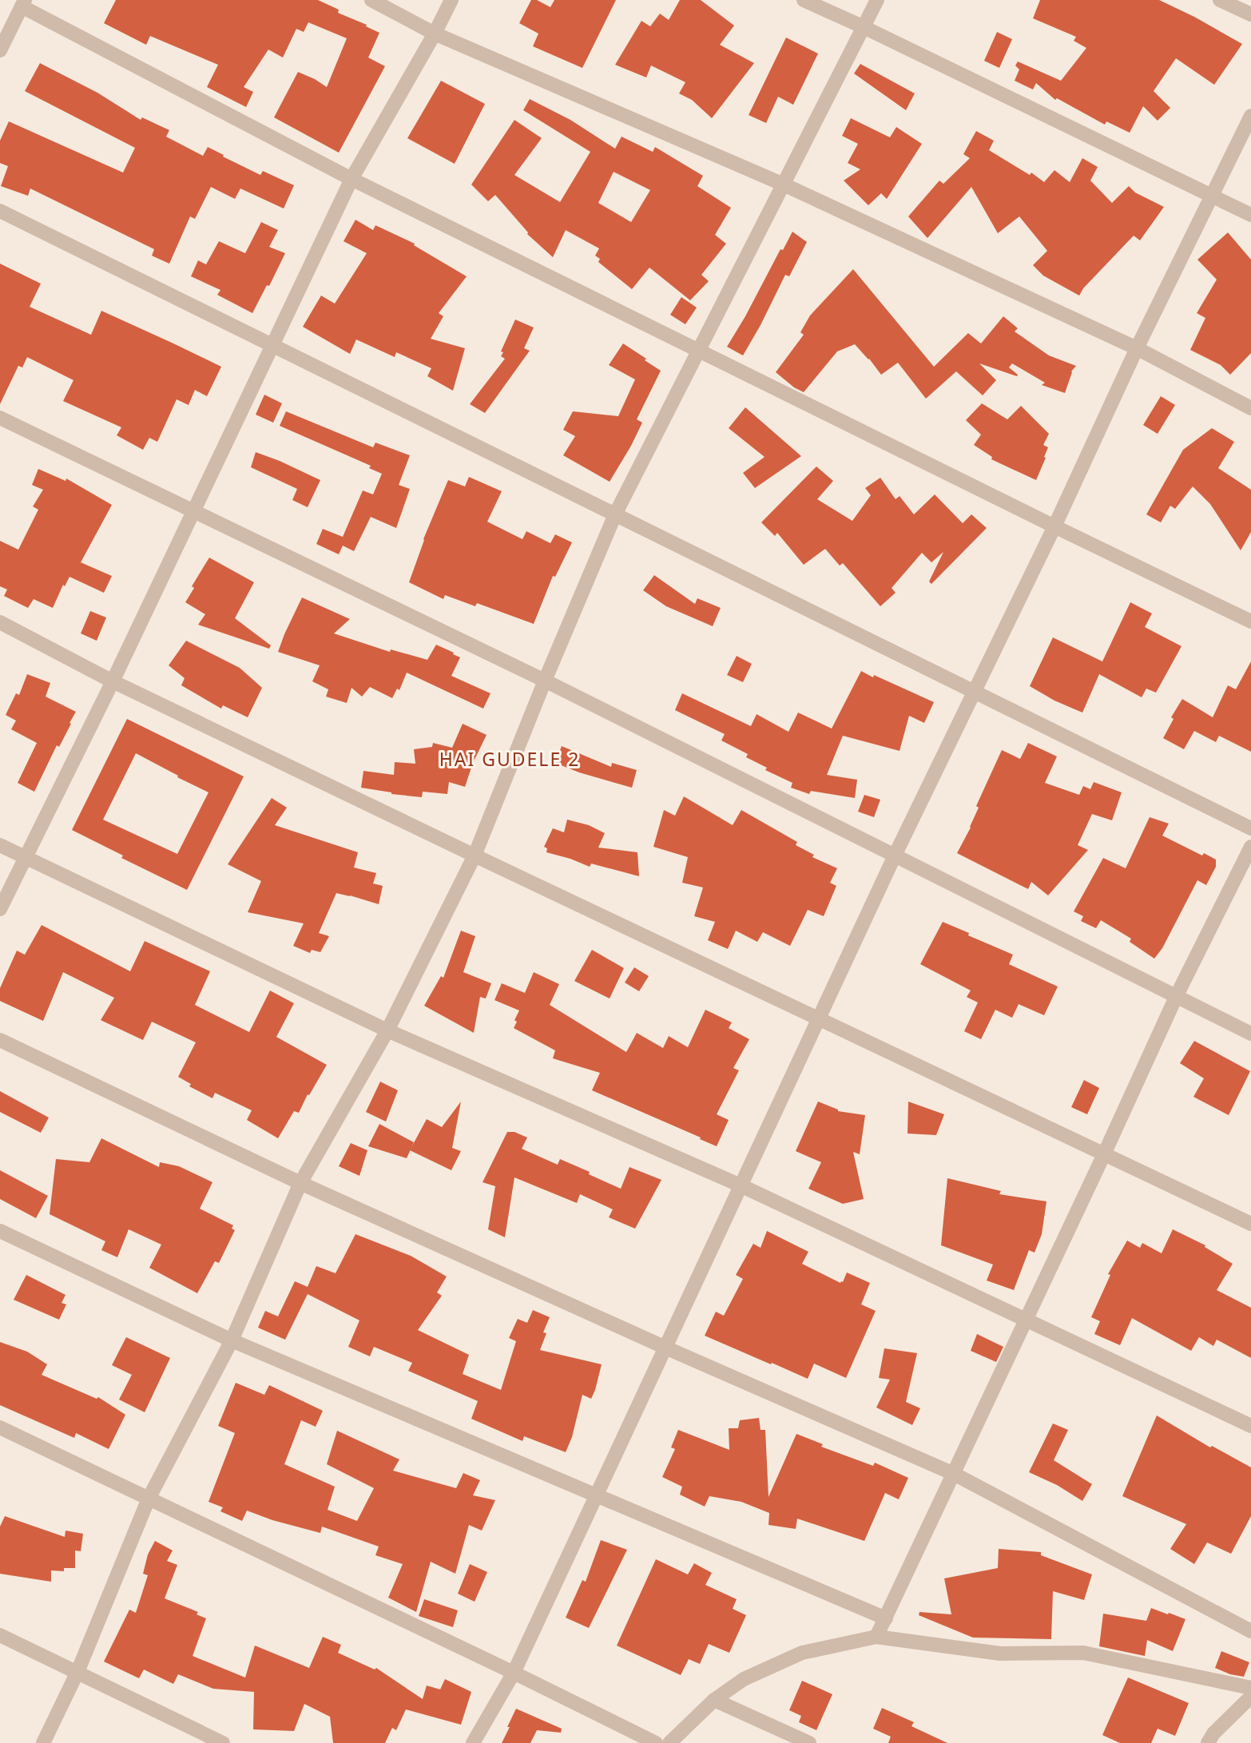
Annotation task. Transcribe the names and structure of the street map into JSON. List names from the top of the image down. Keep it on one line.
{"districts":["HAI GUDELE 2"]}
